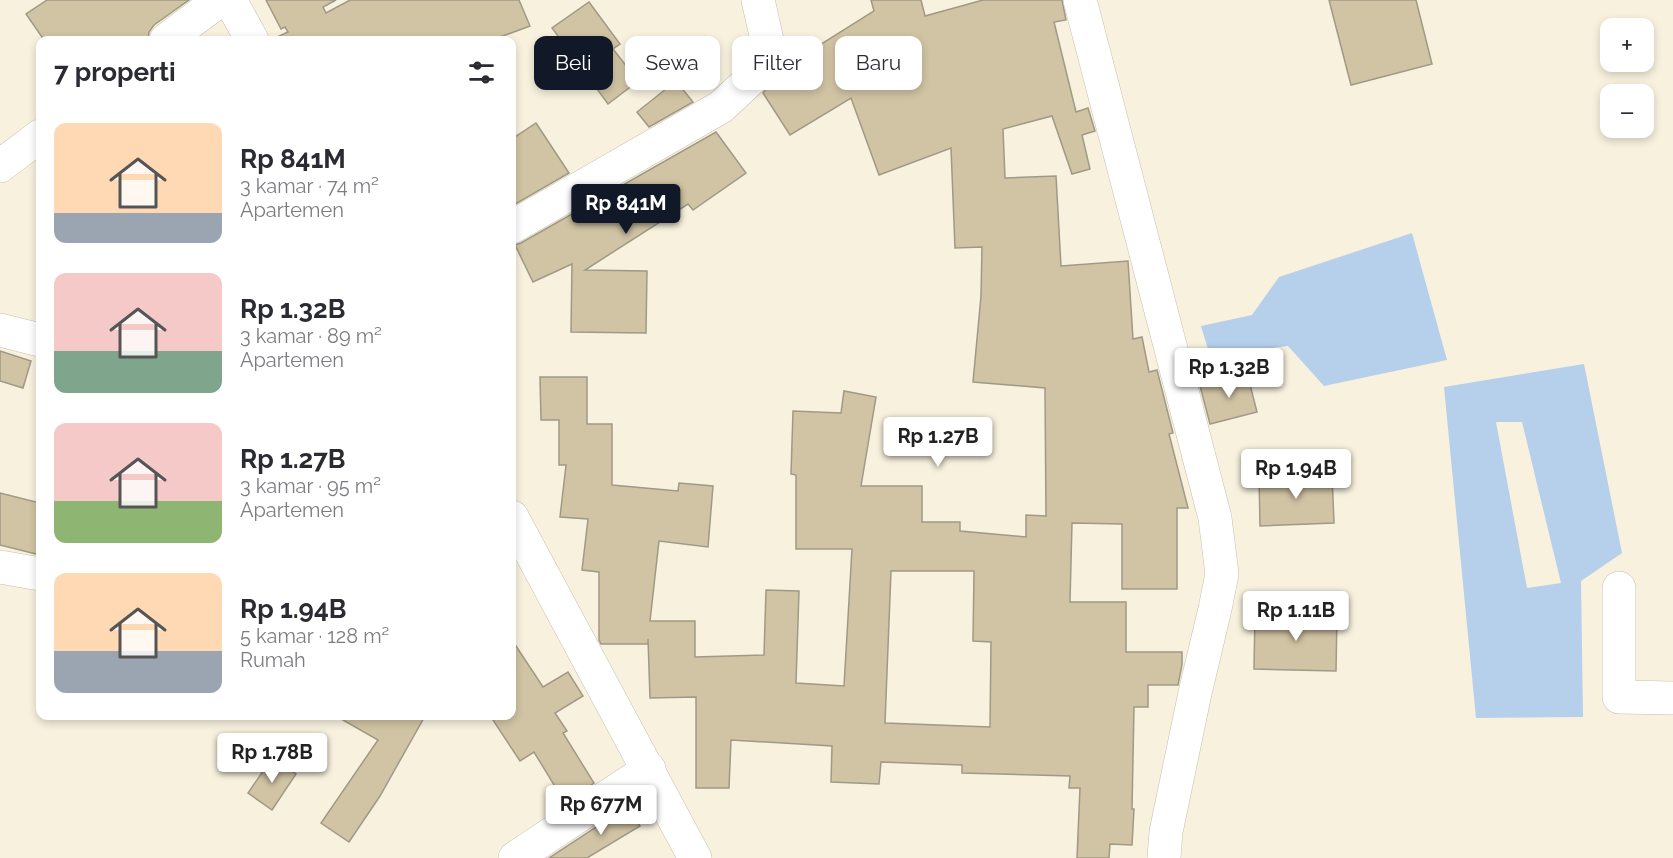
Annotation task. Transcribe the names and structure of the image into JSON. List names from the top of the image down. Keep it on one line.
{"page":{"map_buttons":["+","−"],"chip":["Beli","Sewa","Filter","Baru"],"heading":"7 properti","list":[{"name":"Rp 841M","note":"3 kamar · 74 m² · Apartemen"},{"name":"Rp 1.32B","note":"3 kamar · 89 m² · Apartemen"},{"name":"Rp 1.27B","note":"3 kamar · 95 m² · Apartemen"},{"name":"Rp 1.94B","note":"5 kamar · 128 m² · Rumah"}],"price":["Rp 841M","Rp 1.32B","Rp 1.27B","Rp 1.94B","Rp 1.11B","Rp 1.78B","Rp 677M"]}}
